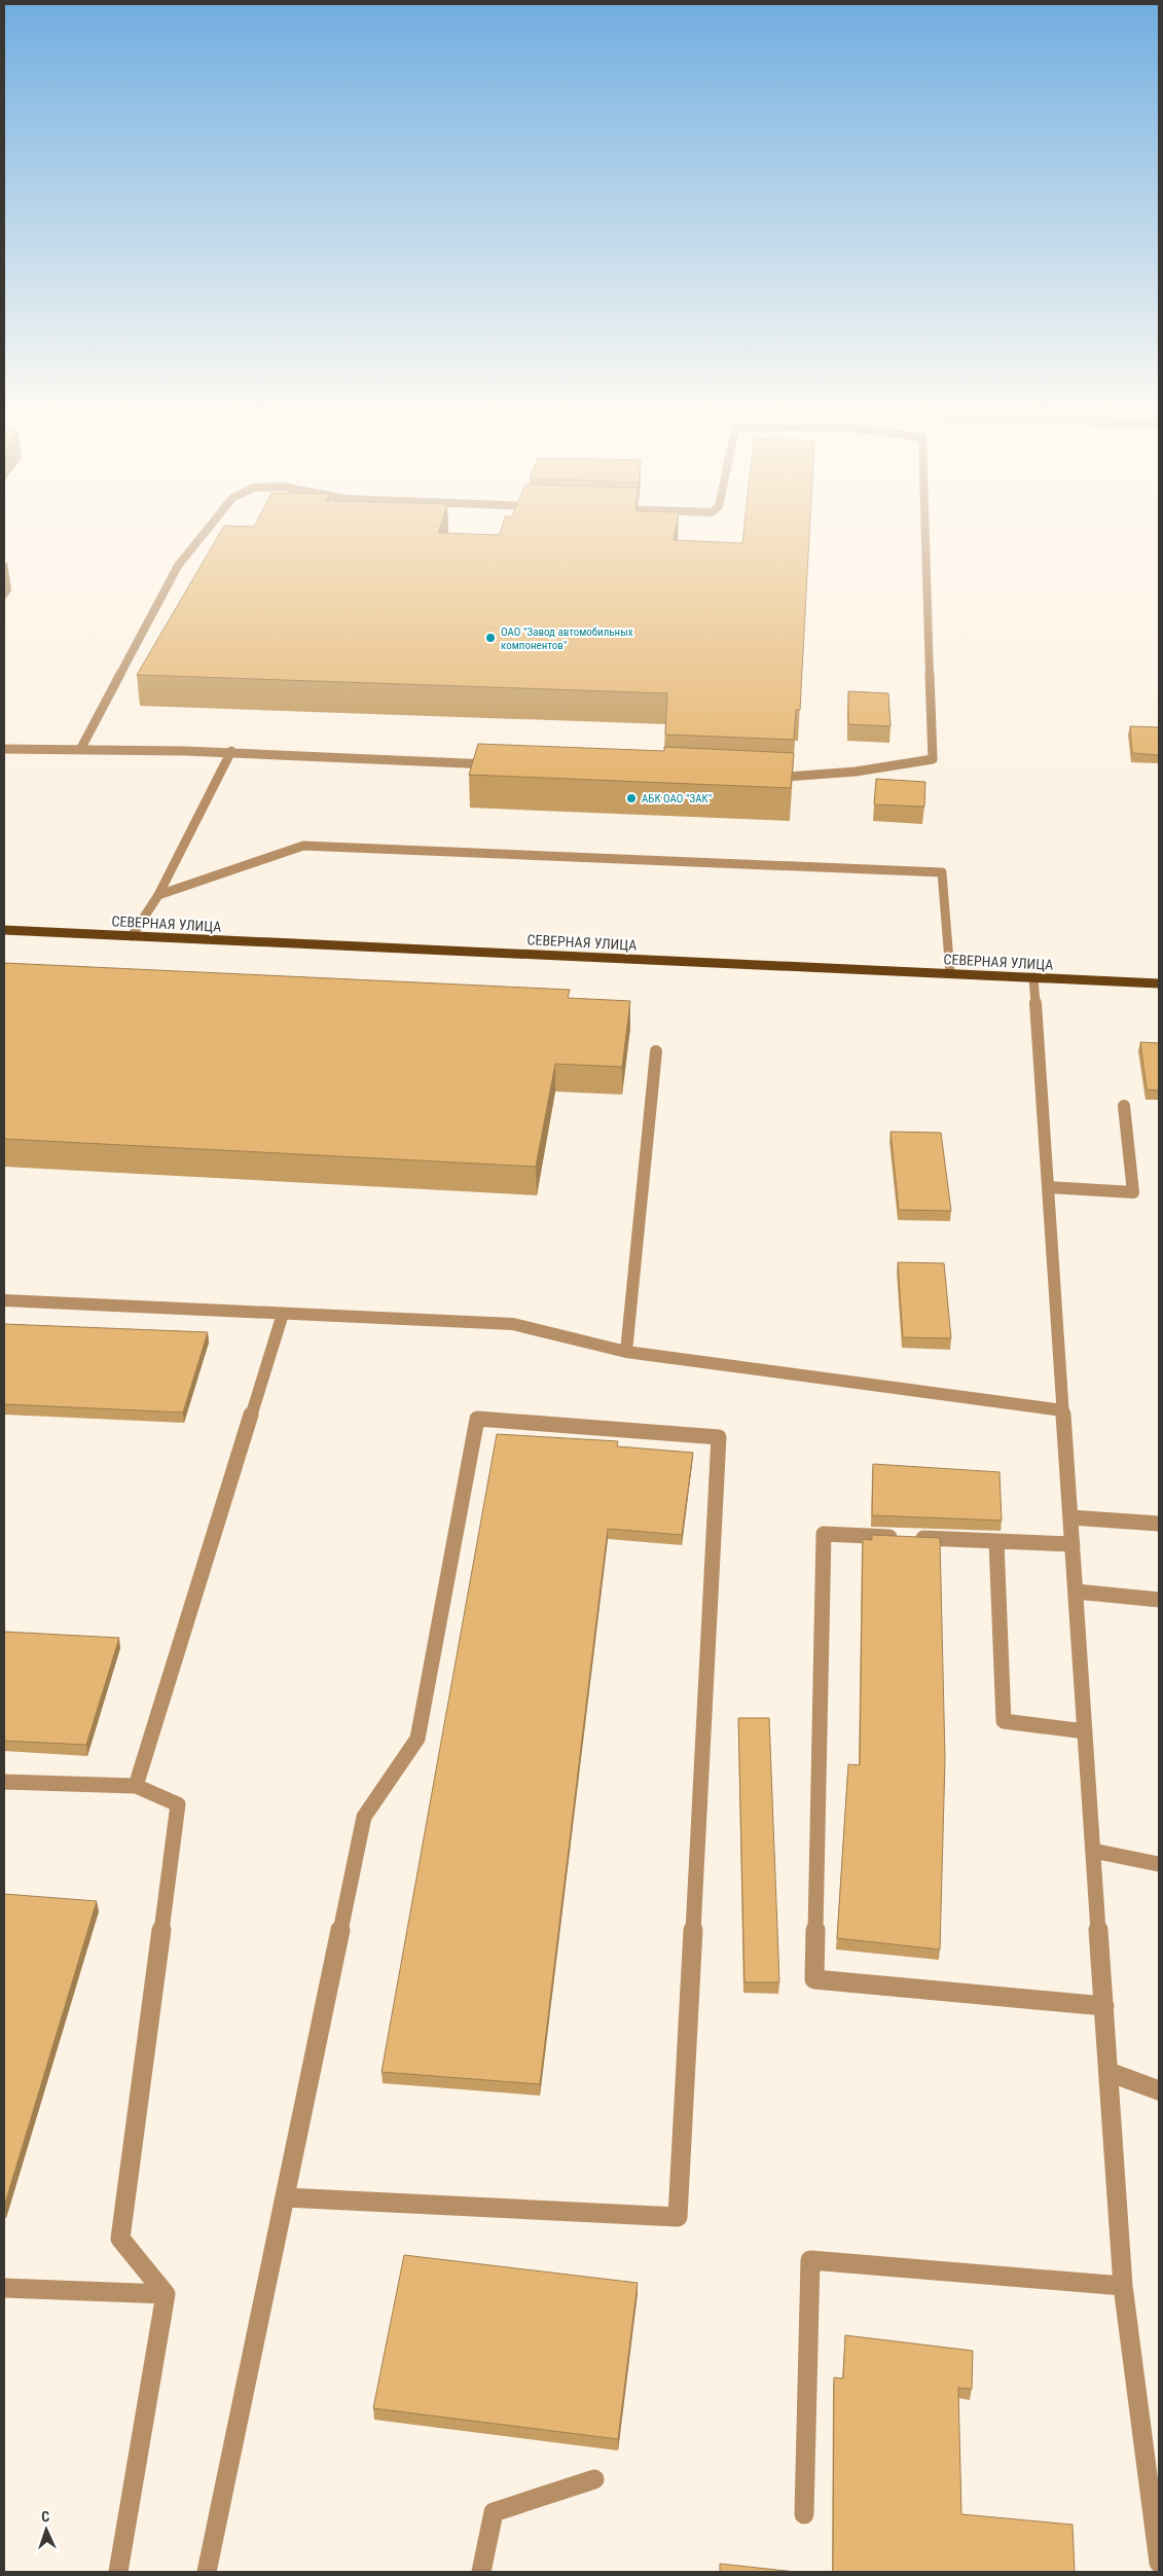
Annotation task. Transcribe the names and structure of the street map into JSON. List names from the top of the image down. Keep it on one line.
{"streets":{"main road":["СЕВЕРНАЯ УЛИЦА"]},"places":["ОАО \"Завод автомобильных компонентов\"","АБК ОАО \"ЗАК\""],"north":"top"}
